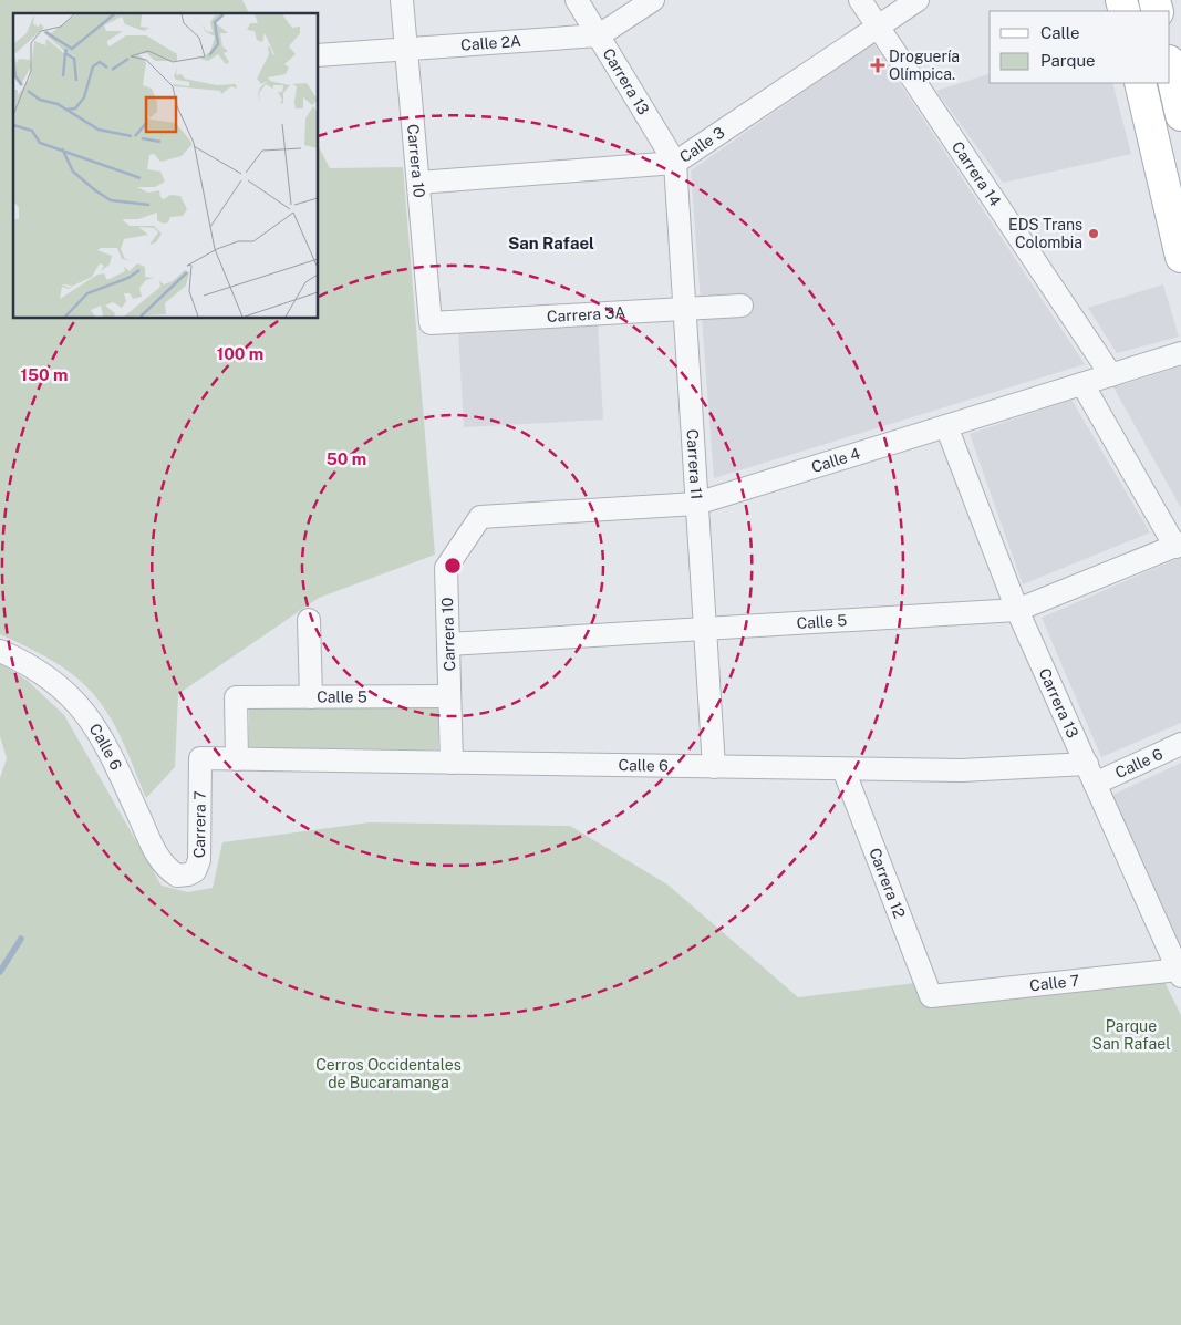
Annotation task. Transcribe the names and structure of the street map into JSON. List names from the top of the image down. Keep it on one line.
{"streets":{"street":["Calle 2A","Carrera 13","Calle 3","Carrera 10","Carrera 14","Carrera 3A","Calle 4","Carrera 11","Calle 5","Calle 6","Carrera 7","Carrera 12","Calle 7"]},"crossings":[["Calle 2A","Carrera 13"],["Calle 2A","Carrera 10"],["Carrera 13","Calle 3"],["Carrera 13","Calle 4"],["Carrera 13","Carrera 11"],["Carrera 13","Calle 5"],["Carrera 13","Calle 6"],["Carrera 13","Calle 7"],["Calle 3","Carrera 10"],["Calle 3","Carrera 14"],["Calle 3","Carrera 11"],["Carrera 10","Carrera 3A"],["Carrera 10","Calle 4"],["Carrera 10","Calle 5"],["Carrera 10","Calle 6"],["Carrera 14","Calle 4"],["Carrera 3A","Carrera 11"],["Calle 4","Carrera 11"],["Carrera 11","Calle 5"],["Carrera 11","Calle 6"],["Calle 5","Calle 6"],["Calle 6","Carrera 7"],["Calle 6","Carrera 12"],["Carrera 12","Calle 7"]],"districts":["San Rafael"],"parks":["Parque San Rafael","Cerros Occidentales de Bucaramanga"],"places":{"health":["Droguería Olímpica."],"other":["EDS Trans Colombia"]},"legend":["Calle","Parque"],"rings":["100 m","150 m","50 m"]}
